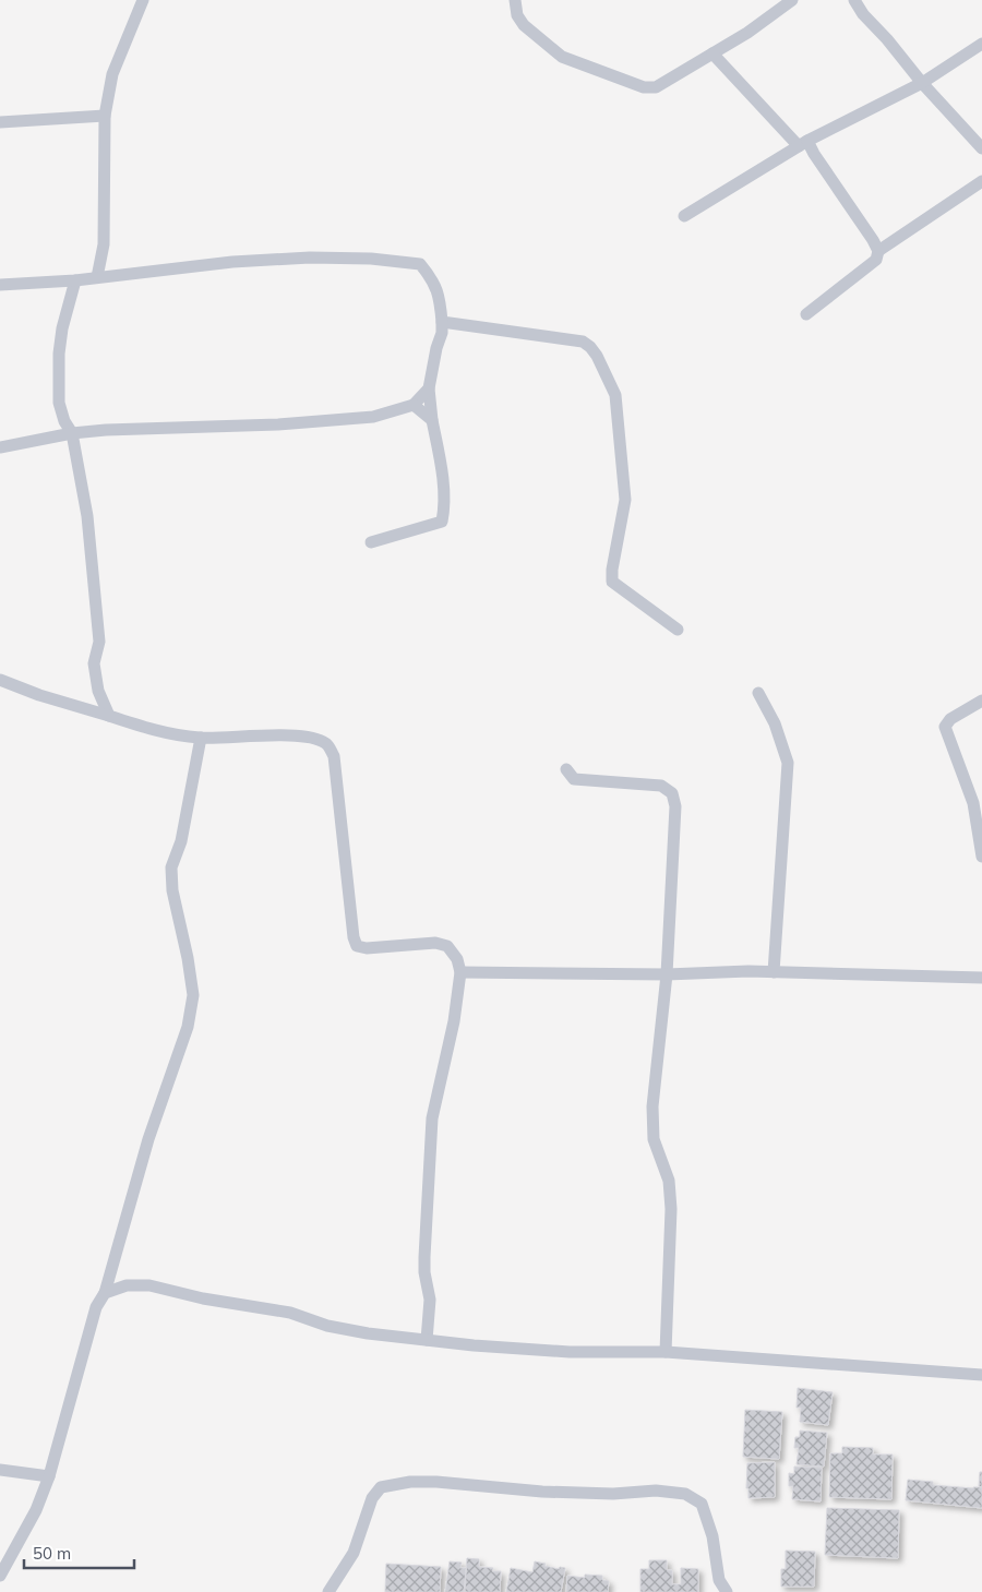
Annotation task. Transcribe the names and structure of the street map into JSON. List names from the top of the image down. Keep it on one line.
{"scale_bar":"50 m"}
